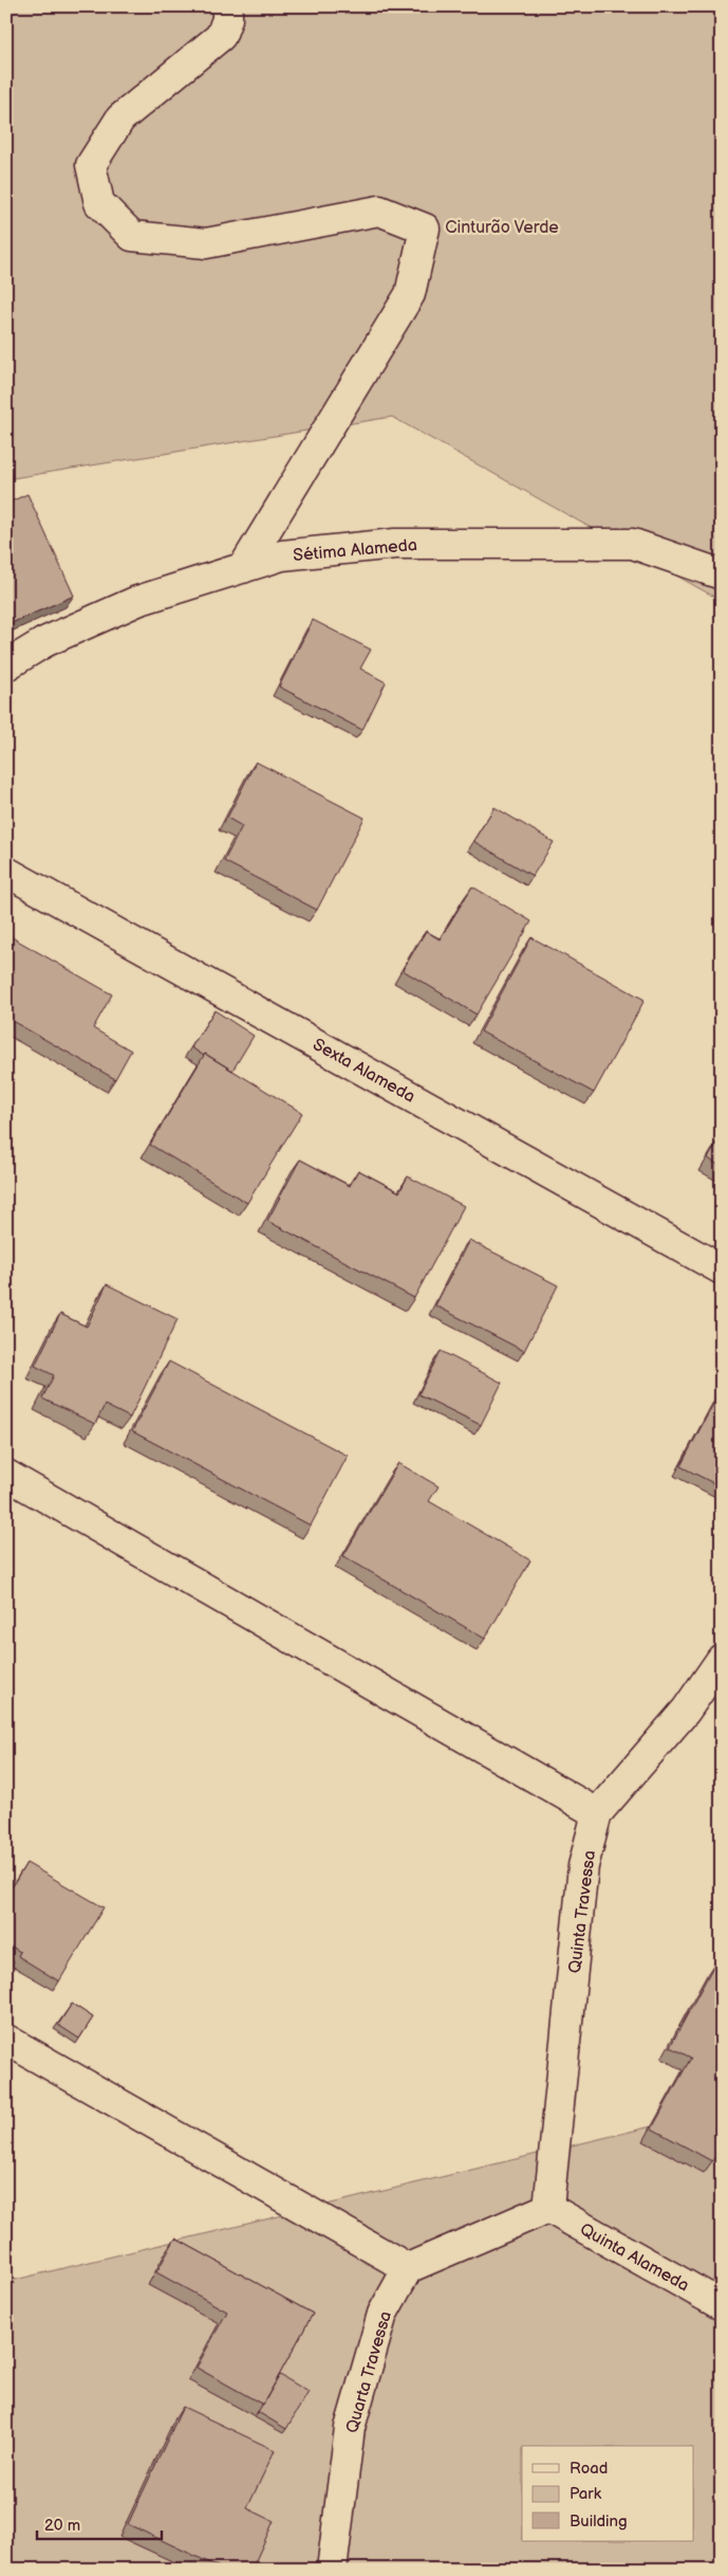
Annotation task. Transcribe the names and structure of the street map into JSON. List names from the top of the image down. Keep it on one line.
{"streets":{"street":["Sétima Alameda","Sexta Alameda","Quinta Travessa","Quinta Alameda","Quarta Travessa"]},"crossings":[["Quinta Travessa","Quinta Alameda"]],"parks":["Cinturão Verde"],"legend":["Road","Park","Building"],"scale_bar":"20 m"}
